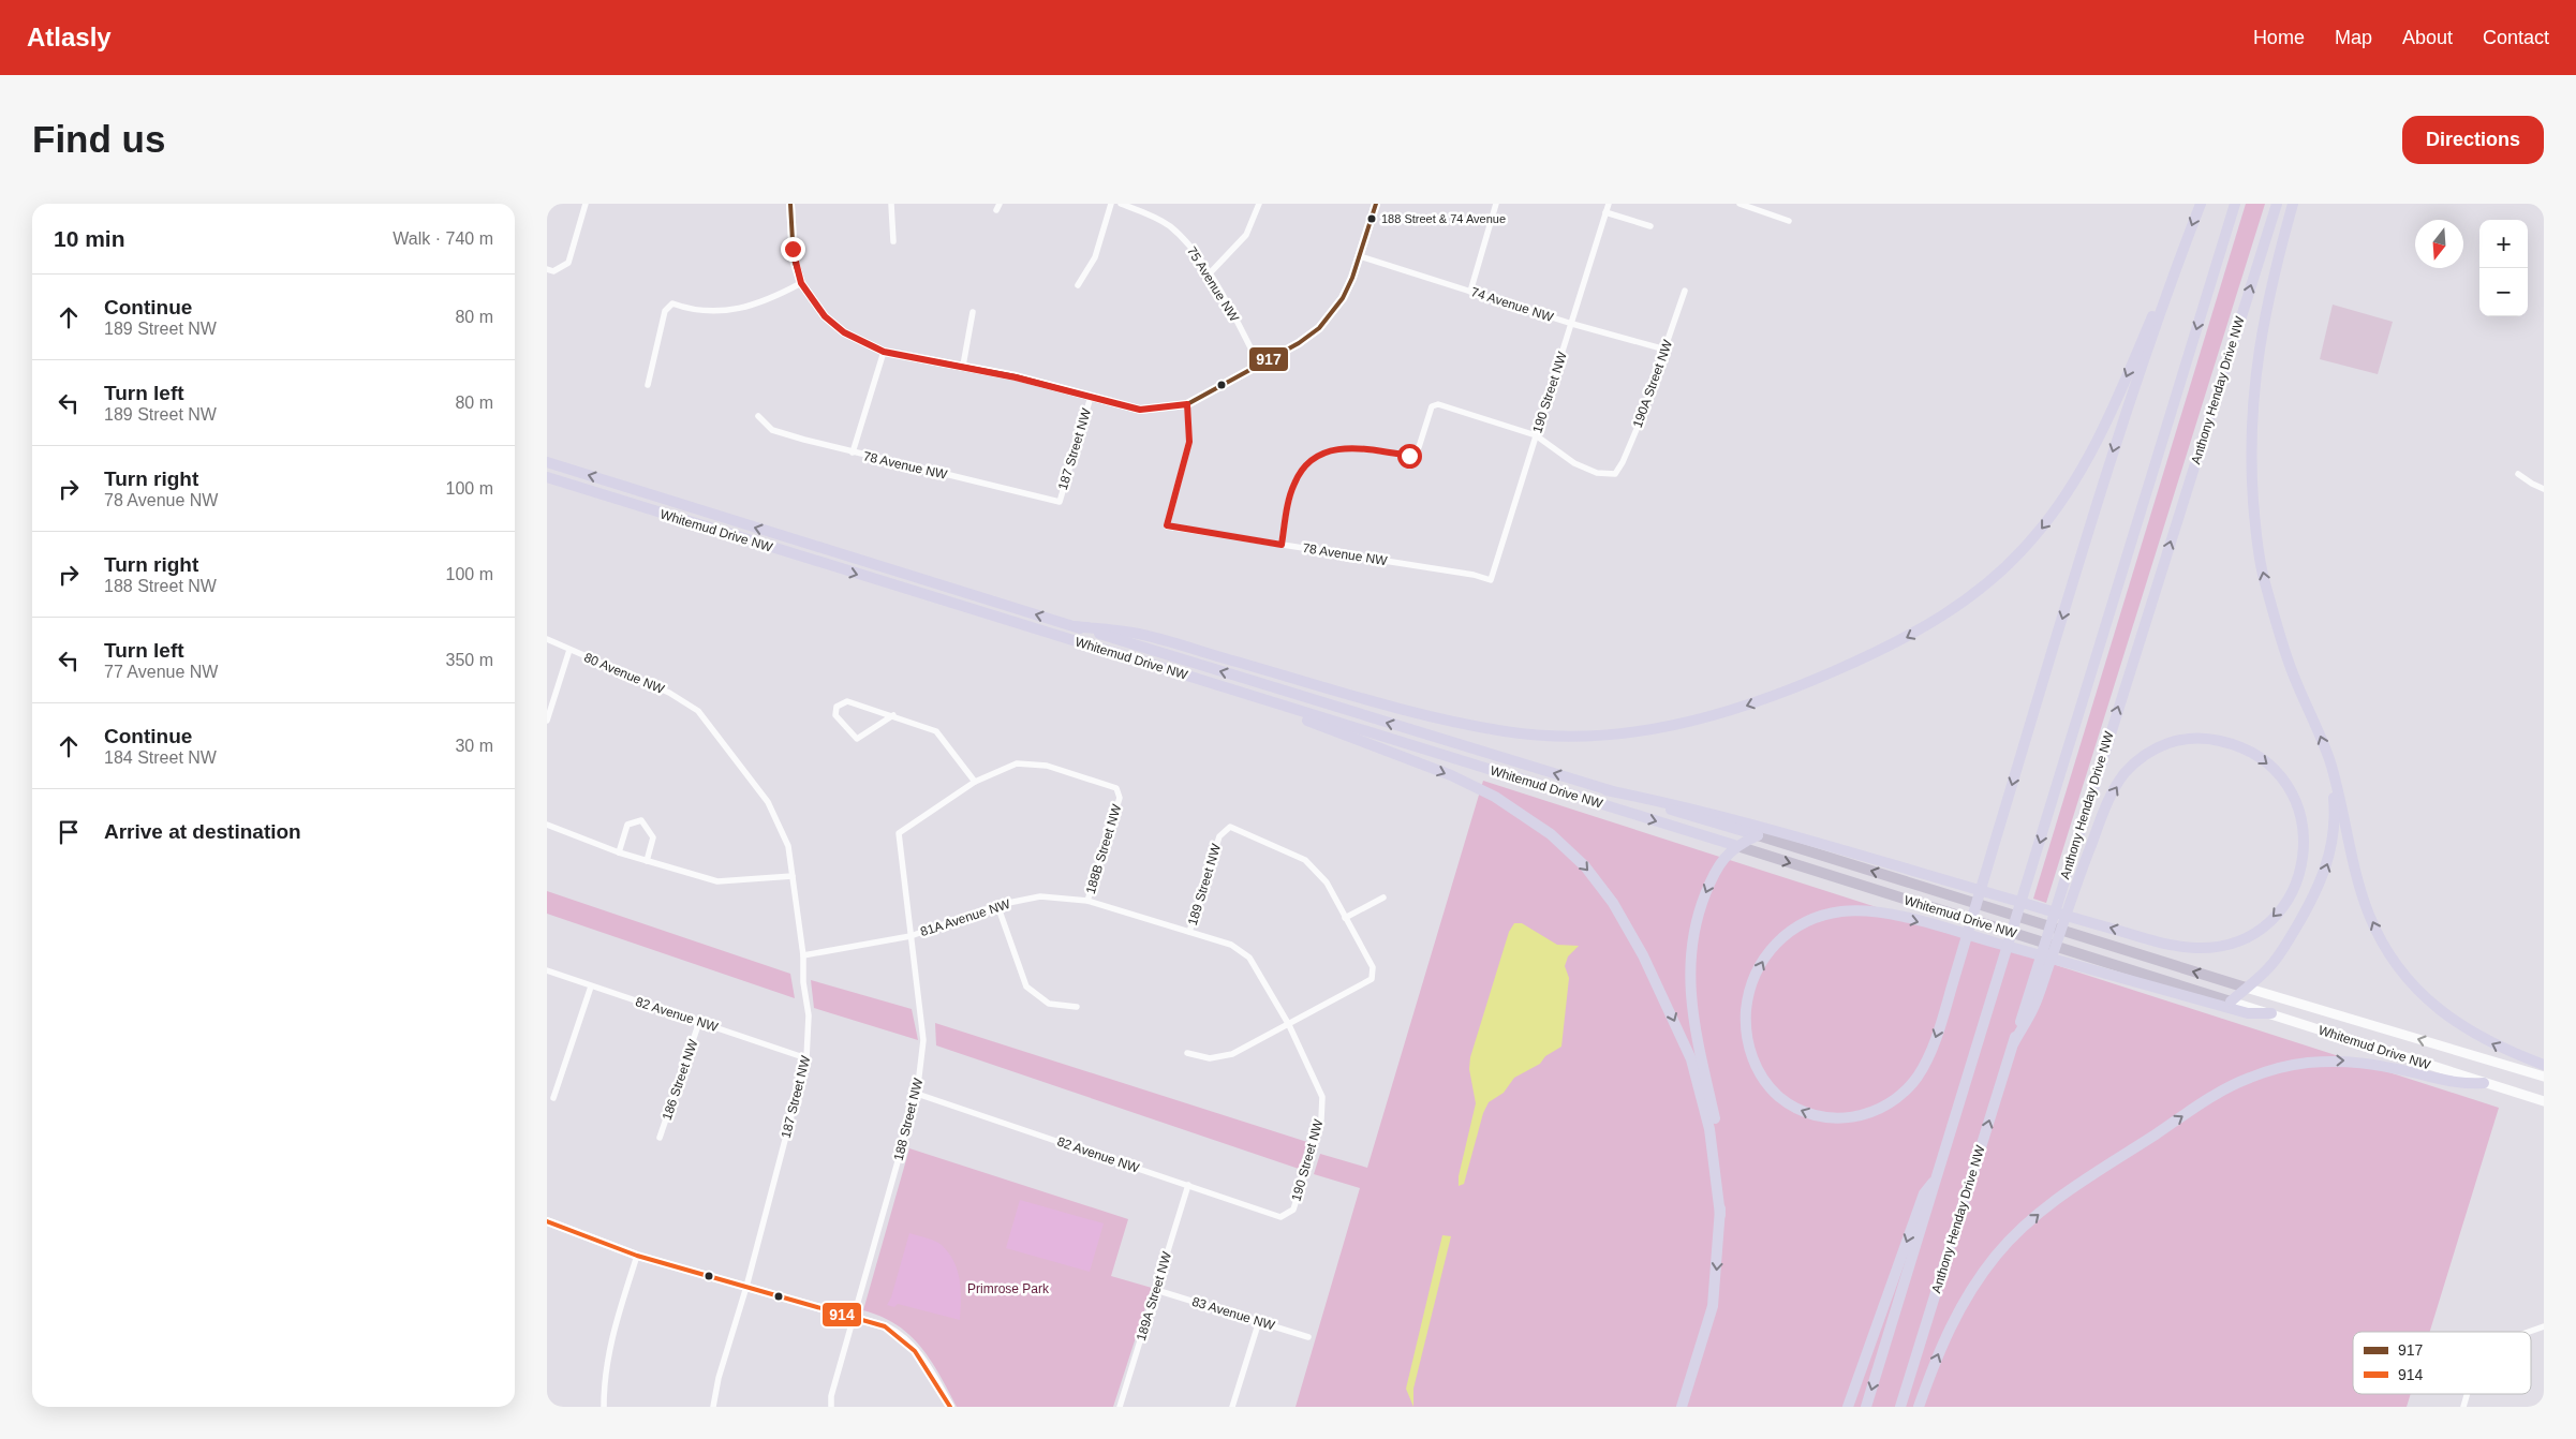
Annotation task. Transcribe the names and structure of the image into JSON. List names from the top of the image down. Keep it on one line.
{"streets":{"highway":["Anthony Henday Drive NW","Whitemud Drive NW"],"street":["75 Avenue NW","74 Avenue NW","190A Street NW","190 Street NW","187 Street NW","78 Avenue NW","80 Avenue NW","188B Street NW","189 Street NW","81A Avenue NW","82 Avenue NW","186 Street NW","188 Street NW","189A Street NW","83 Avenue NW"]},"crossings":[["74 Avenue NW","190A Street NW"],["74 Avenue NW","190 Street NW"],["190A Street NW","190 Street NW"],["190 Street NW","78 Avenue NW"],["190 Street NW","81A Avenue NW"],["190 Street NW","82 Avenue NW"],["187 Street NW","78 Avenue NW"],["187 Street NW","80 Avenue NW"],["187 Street NW","81A Avenue NW"],["187 Street NW","82 Avenue NW"],["188B Street NW","81A Avenue NW"],["188B Street NW","188 Street NW"],["189 Street NW","81A Avenue NW"],["81A Avenue NW","188 Street NW"],["82 Avenue NW","186 Street NW"],["82 Avenue NW","188 Street NW"],["82 Avenue NW","189A Street NW"],["189A Street NW","83 Avenue NW"]],"parks":["Primrose Park"],"places":["188 Street & 74 Avenue"],"lines":["transit line 917","transit line 914"],"legend":["917","914"],"north":"bottom","page":{"header":"Atlasly","nav":["Home","Map","About","Contact"],"buttons":"Directions","title":"Find us","heading":["10 min","Walk · 740 m"],"map_buttons":["+","−"],"list":[["Continue","189 Street NW","80 m"],["Turn left","189 Street NW","80 m"],["Turn right","78 Avenue NW","100 m"],["Turn right","188 Street NW","100 m"],["Turn left","77 Avenue NW","350 m"],["Continue","184 Street NW","30 m"],"Arrive at destination"]}}
